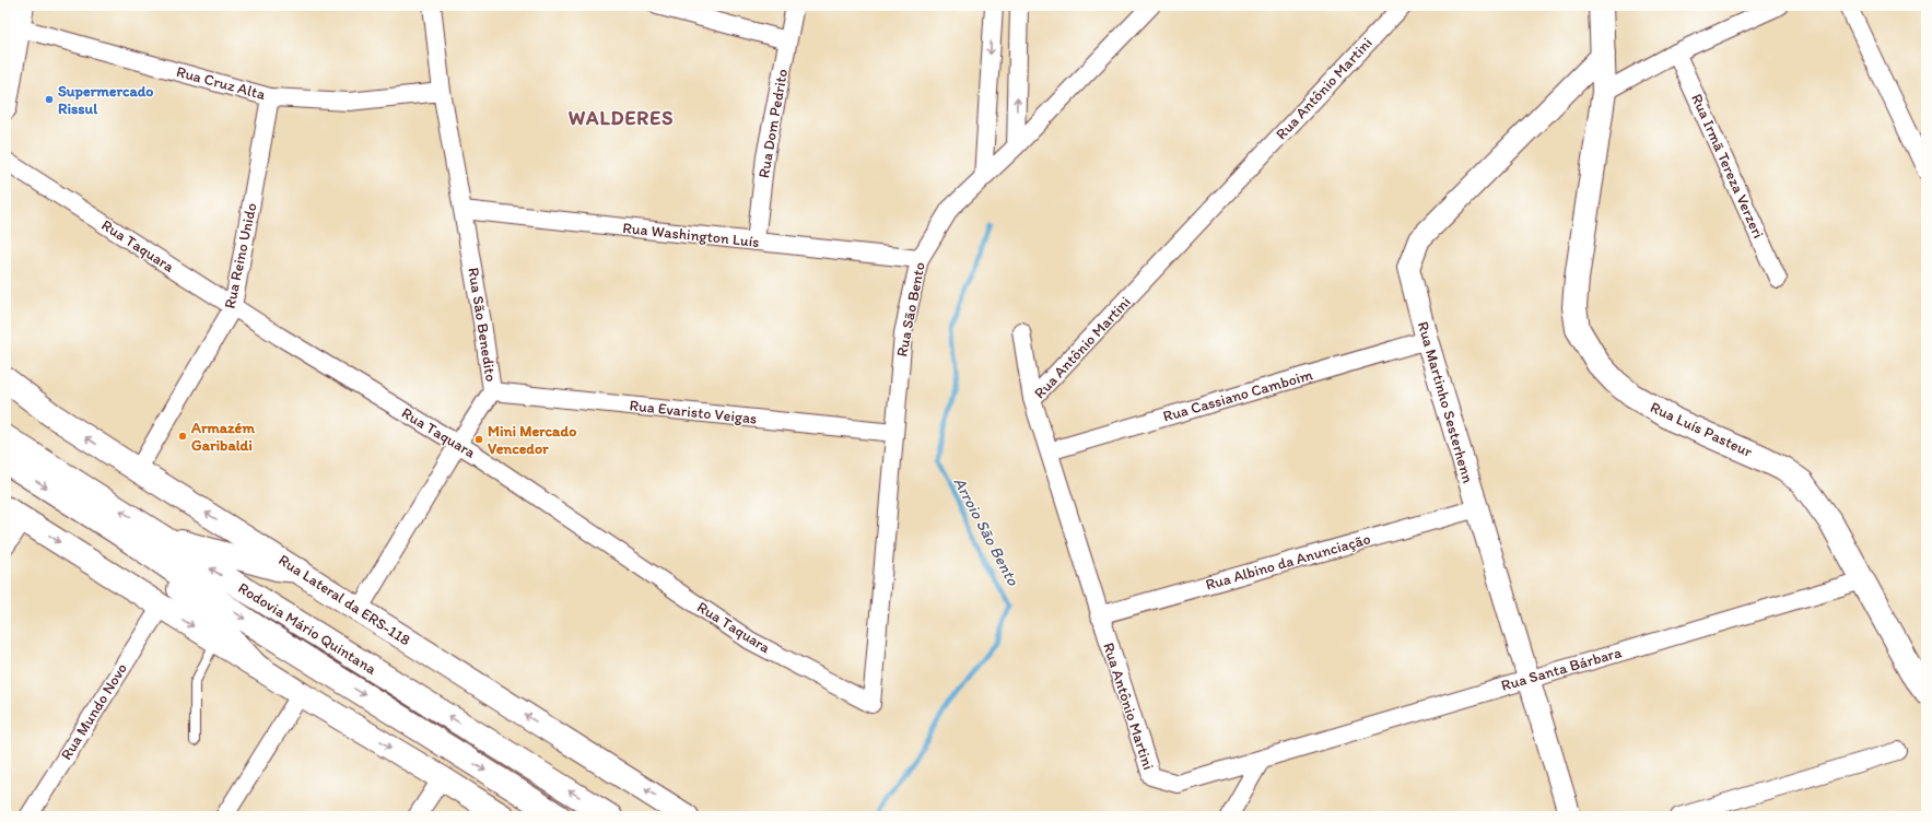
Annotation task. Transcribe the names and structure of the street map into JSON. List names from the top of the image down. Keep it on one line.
{"streets":{"main road":["Rua Luís Pasteur","Rua Lateral da ERS-118","Rodovia Mário Quintana"],"street":["Rua Cruz Alta","Rua Antônio Martini","Rua Dom Pedrito","Rua Irmã Tereza Verzeri","Rua Washington Luís","Rua Taquara","Rua Reino Unido","Rua São Bento","Rua São Benedito","Rua Cassiano Camboim","Rua Martinho Sesterhenn","Rua Evaristo Veigas","Rua Albino da Anunciação","Rua Santa Bárbara","Rua Mundo Novo"]},"crossings":[["Rua Cruz Alta","Rua Reino Unido"],["Rua Cruz Alta","Rua São Benedito"],["Rua Antônio Martini","Rua Cassiano Camboim"],["Rua Antônio Martini","Rua Albino da Anunciação"],["Rua Antônio Martini","Rua Santa Bárbara"],["Rua Dom Pedrito","Rua Washington Luís"],["Rua Washington Luís","Rua São Bento"],["Rua Washington Luís","Rua São Benedito"],["Rua Taquara","Rua Reino Unido"],["Rua Taquara","Rua São Bento"],["Rua Taquara","Rua São Benedito"],["Rua Reino Unido","Rua Lateral da ERS-118"],["Rua São Bento","Rua Evaristo Veigas"],["Rua São Benedito","Rua Evaristo Veigas"],["Rua São Benedito","Rua Lateral da ERS-118"],["Rua Cassiano Camboim","Rua Martinho Sesterhenn"],["Rua Martinho Sesterhenn","Rua Luís Pasteur"],["Rua Martinho Sesterhenn","Rua Albino da Anunciação"],["Rua Martinho Sesterhenn","Rua Santa Bárbara"],["Rua Luís Pasteur","Rua Santa Bárbara"]],"districts":["WALDERES"],"water":["Arroio São Bento"],"places":["Supermercado Rissul","Armazém Garibaldi","Mini Mercado Vencedor"]}
